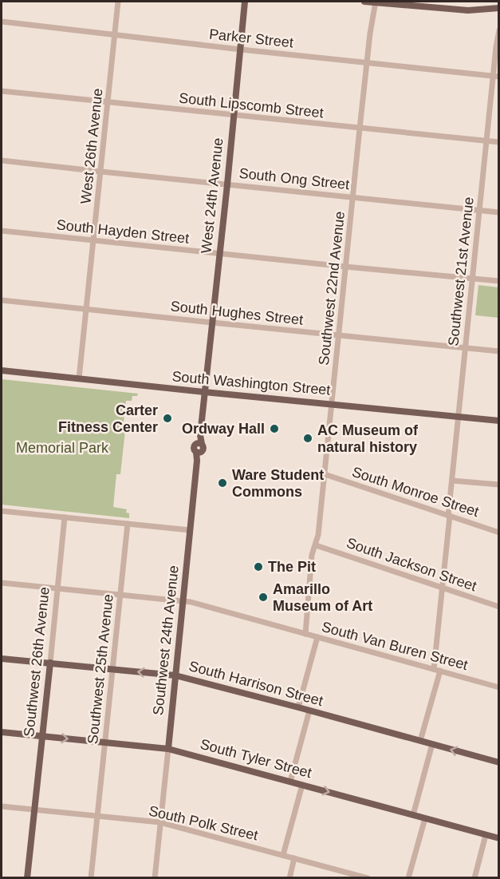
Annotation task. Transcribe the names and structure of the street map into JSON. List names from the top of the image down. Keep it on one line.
{"streets":{"main road":["West 24th Avenue","South Washington Street","Southwest 24th Avenue","Southwest 26th Avenue","South Harrison Street","South Tyler Street"],"street":["Parker Street","South Lipscomb Street","West 26th Avenue","South Ong Street","South Hayden Street","Southwest 21st Avenue","Southwest 22nd Avenue","South Hughes Street","South Monroe Street","South Jackson Street","South Van Buren Street","Southwest 25th Avenue","South Polk Street"]},"crossings":[["Parker Street","West 26th Avenue"],["Parker Street","West 24th Avenue"],["Parker Street","Southwest 21st Avenue"],["Parker Street","Southwest 22nd Avenue"],["South Lipscomb Street","West 26th Avenue"],["South Lipscomb Street","West 24th Avenue"],["South Lipscomb Street","Southwest 21st Avenue"],["South Lipscomb Street","Southwest 22nd Avenue"],["West 26th Avenue","South Ong Street"],["West 26th Avenue","South Hayden Street"],["West 26th Avenue","South Hughes Street"],["West 26th Avenue","South Washington Street"],["South Ong Street","West 24th Avenue"],["South Ong Street","Southwest 21st Avenue"],["South Ong Street","Southwest 22nd Avenue"],["West 24th Avenue","South Hayden Street"],["West 24th Avenue","South Hughes Street"],["West 24th Avenue","South Washington Street"],["West 24th Avenue","Southwest 24th Avenue"],["South Hayden Street","Southwest 21st Avenue"],["South Hayden Street","Southwest 22nd Avenue"],["Southwest 21st Avenue","South Hughes Street"],["Southwest 21st Avenue","South Washington Street"],["Southwest 21st Avenue","South Monroe Street"],["Southwest 21st Avenue","South Jackson Street"],["Southwest 21st Avenue","South Van Buren Street"],["Southwest 21st Avenue","South Harrison Street"],["Southwest 22nd Avenue","South Hughes Street"],["Southwest 22nd Avenue","South Washington Street"],["Southwest 22nd Avenue","South Monroe Street"],["Southwest 22nd Avenue","South Jackson Street"],["Southwest 22nd Avenue","South Van Buren Street"],["South Washington Street","Southwest 24th Avenue"],["Southwest 24th Avenue","South Van Buren Street"],["Southwest 24th Avenue","South Harrison Street"],["Southwest 24th Avenue","South Tyler Street"],["Southwest 24th Avenue","South Polk Street"],["South Van Buren Street","Southwest 26th Avenue"],["South Van Buren Street","Southwest 25th Avenue"],["Southwest 26th Avenue","South Harrison Street"],["Southwest 26th Avenue","South Tyler Street"],["Southwest 26th Avenue","South Polk Street"],["Southwest 25th Avenue","South Harrison Street"],["Southwest 25th Avenue","South Tyler Street"],["Southwest 25th Avenue","South Polk Street"]],"parks":["Memorial Park"],"places":["Carter Fitness Center","Ordway Hall","AC Museum of natural history","Ware Student Commons","The Pit","Amarillo Museum of Art"]}
